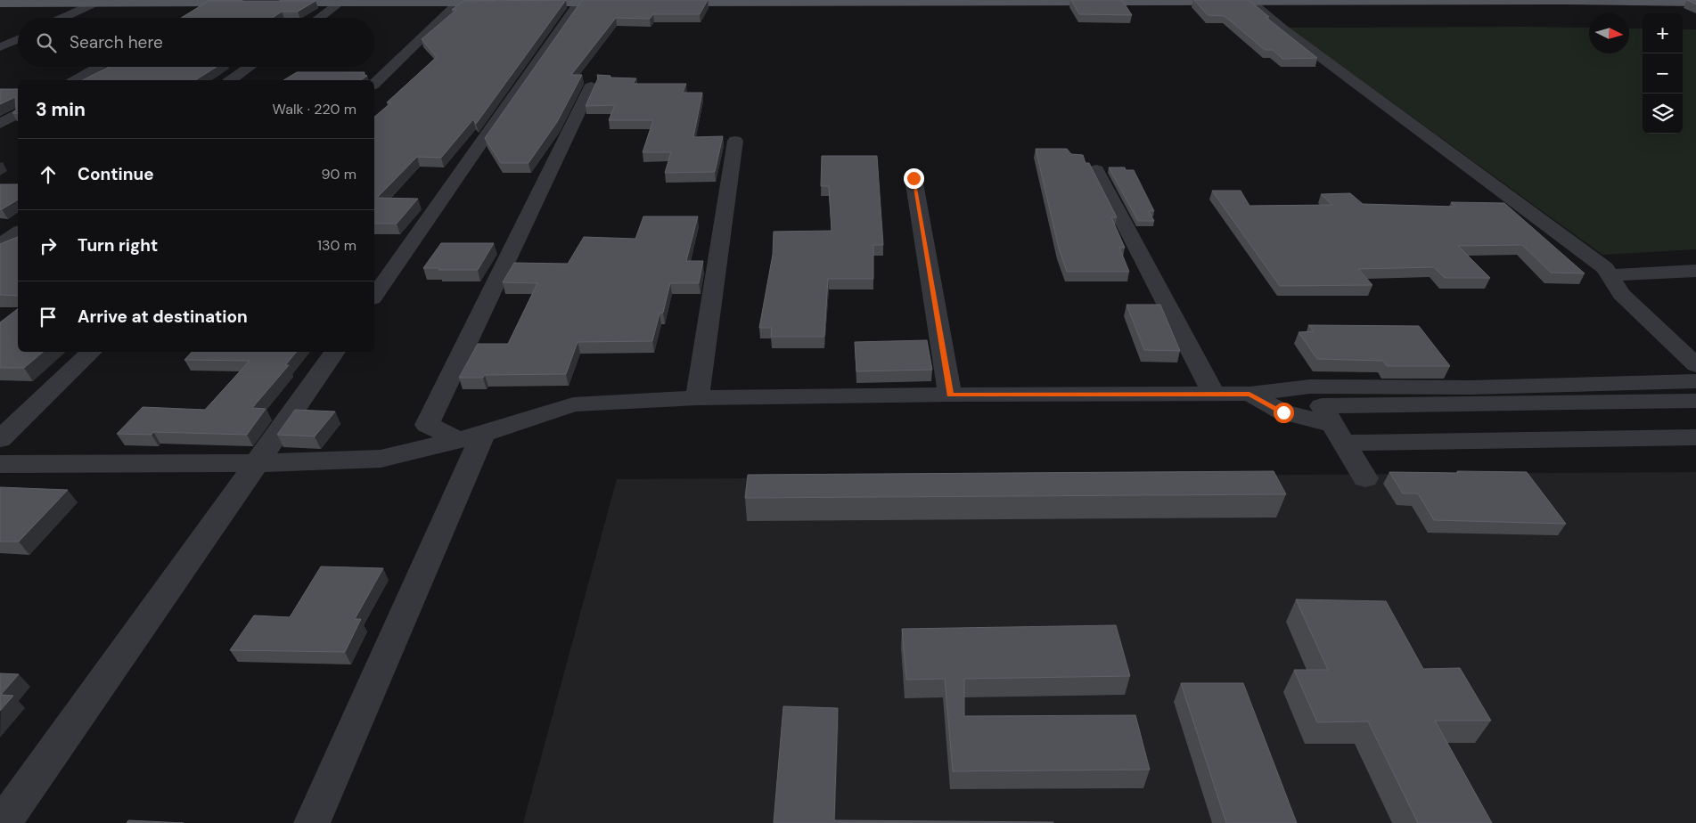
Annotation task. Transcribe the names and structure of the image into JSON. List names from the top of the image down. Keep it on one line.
{"north":"right","page":{"map_buttons":["+","−"],"search":"Search here","heading":["3 min","Walk · 220 m"],"list":[["Continue","90 m"],["Turn right","130 m"],"Arrive at destination"]}}
